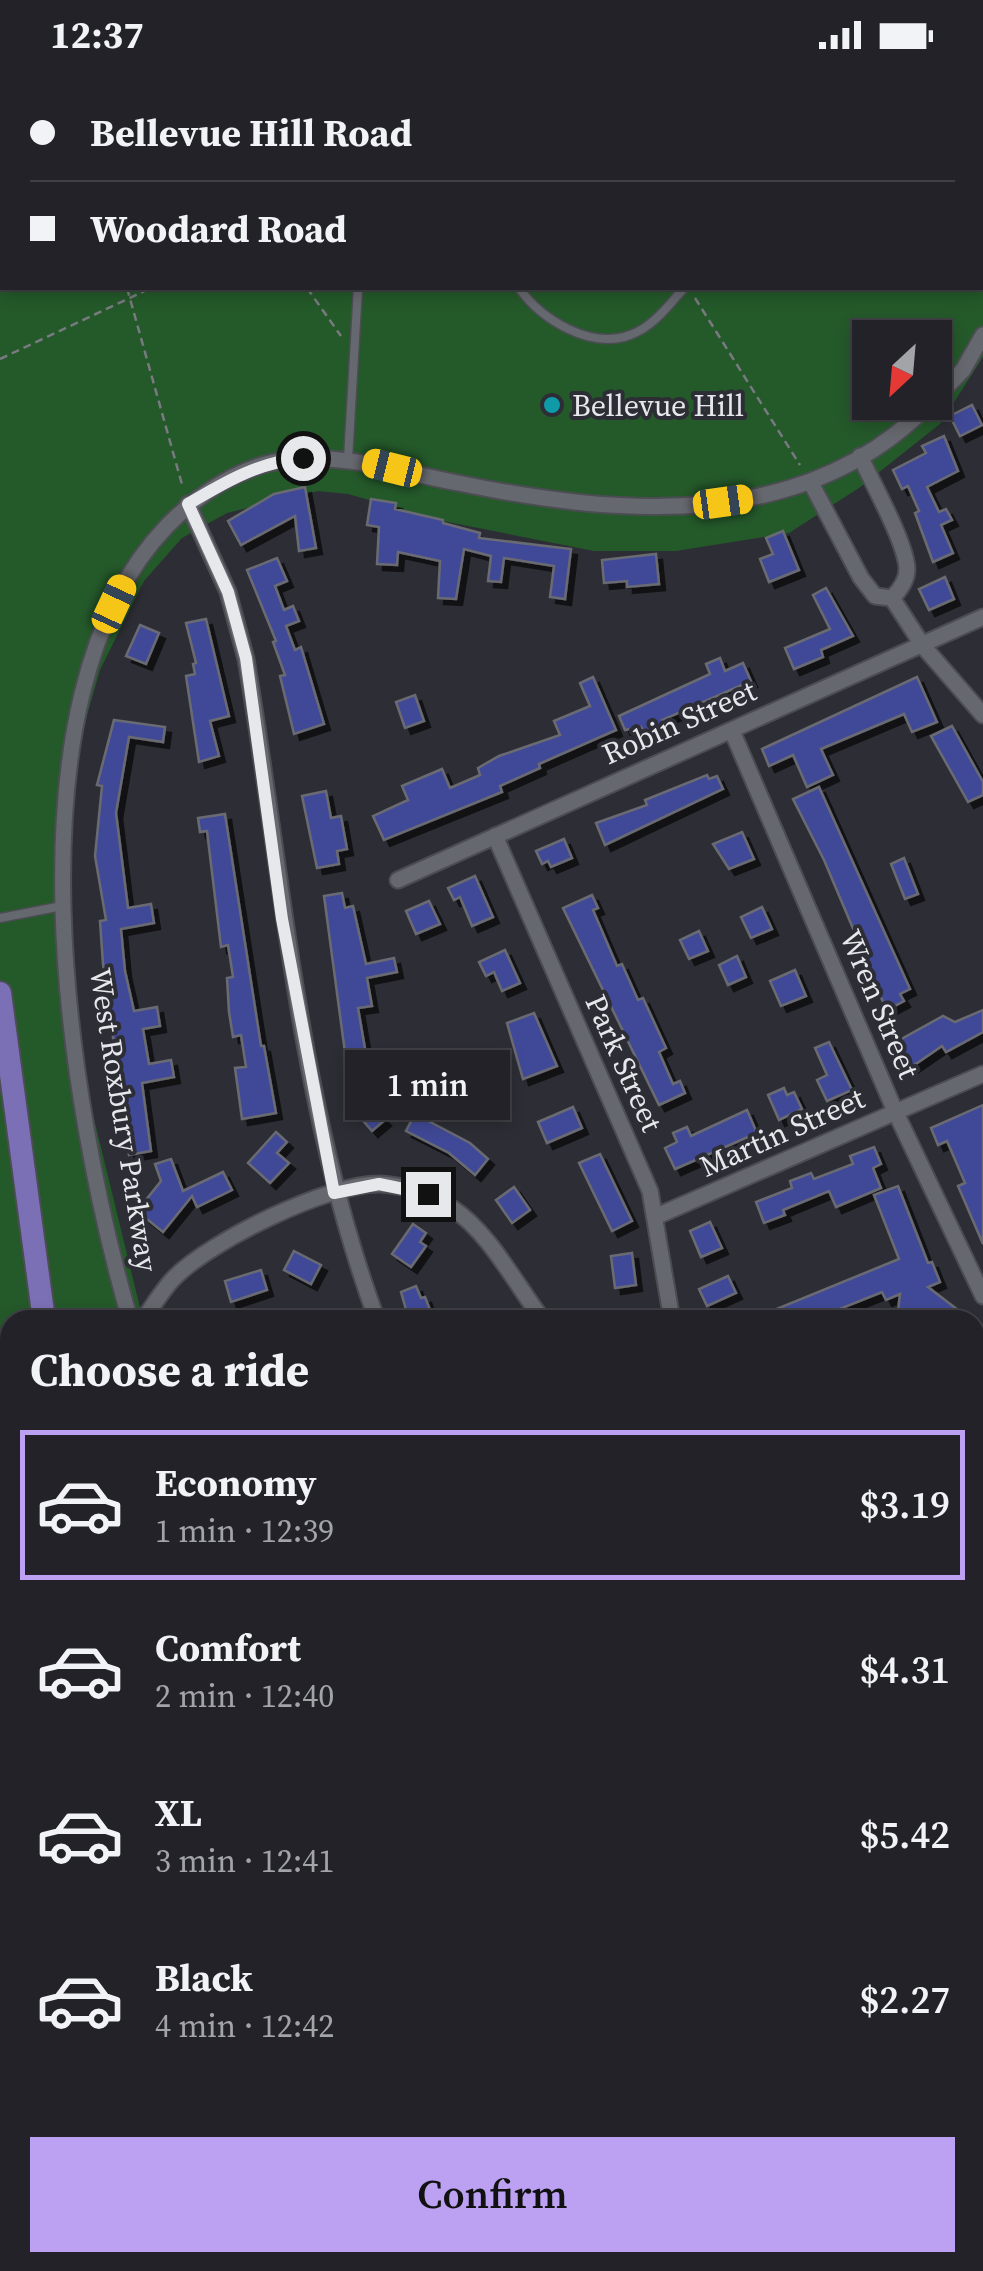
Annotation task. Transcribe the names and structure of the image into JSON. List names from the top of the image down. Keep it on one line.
{"streets":{"street":["Robin Street","Wren Street","Park Street","West Roxbury Parkway","Martin Street"]},"crossings":[["Robin Street","Wren Street"],["Robin Street","Park Street"],["Wren Street","Martin Street"],["Park Street","Martin Street"]],"places":["Bellevue Hill"],"north":"bottom left","page":{"status":"12:37","banner":["Bellevue Hill Road","Woodard Road"],"bubble":"1 min","heading":"Choose a ride","list":[{"name":"Economy","note":"1 min · 12:39","value":"$3.19"},{"name":"Comfort","note":"2 min · 12:40","value":"$4.31"},{"name":"XL","note":"3 min · 12:41","value":"$5.42"},{"name":"Black","note":"4 min · 12:42","value":"$2.27"}],"buttons":"Confirm"}}
